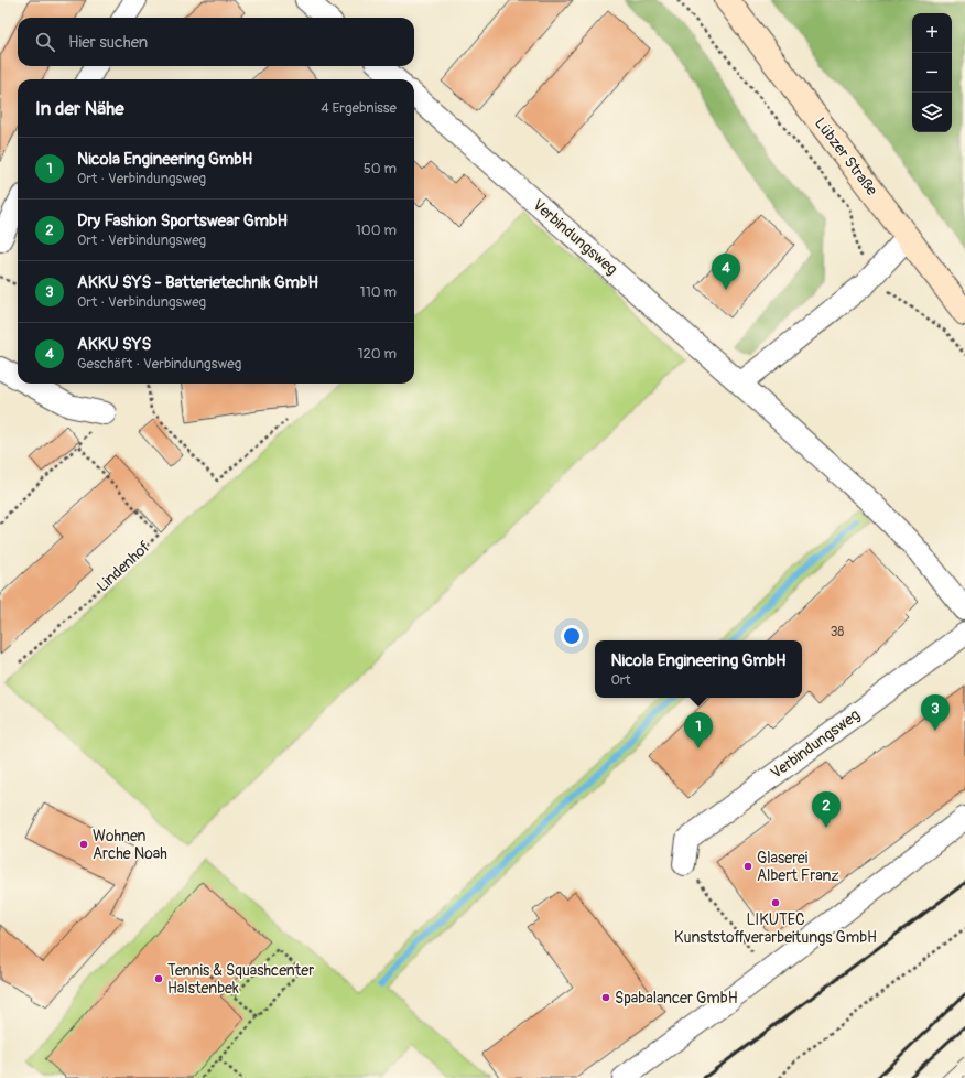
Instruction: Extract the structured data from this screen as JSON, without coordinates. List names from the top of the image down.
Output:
{
  "streets": {
    "street": ["Lübzer Straße", "Verbindungsweg"],
    "path": ["Lindenhof"]
  },
  "places": [
    "Wohnen Arche Noah",
    "Glaserei Albert Franz",
    "LIKUTEC Kunststoffverarbeitungs GmbH",
    "Tennis & Squashcenter Halstenbek",
    "Spabalancer GmbH"
  ],
  "house_numbers": ["38"],
  "page": {
    "map_buttons": ["+", "−"],
    "search": "Hier suchen",
    "heading": ["In der Nähe", "4 Ergebnisse"],
    "list": [
      {
        "mark": "1",
        "name": "Nicola Engineering GmbH",
        "note": "Ort · Verbindungsweg",
        "value": "50 m"
      },
      {
        "mark": "2",
        "name": "Dry Fashion Sportswear GmbH",
        "note": "Ort · Verbindungsweg",
        "value": "100 m"
      },
      {
        "mark": "3",
        "name": "AKKU SYS - Batterietechnik GmbH",
        "note": "Ort · Verbindungsweg",
        "value": "110 m"
      },
      {
        "mark": "4",
        "name": "AKKU SYS",
        "note": "Geschäft · Verbindungsweg",
        "value": "120 m"
      }
    ],
    "pins": [
      "4",
      "3",
      "1",
      "2"
    ],
    "popup": ["Nicola Engineering GmbH", "Ort"]
  }
}
